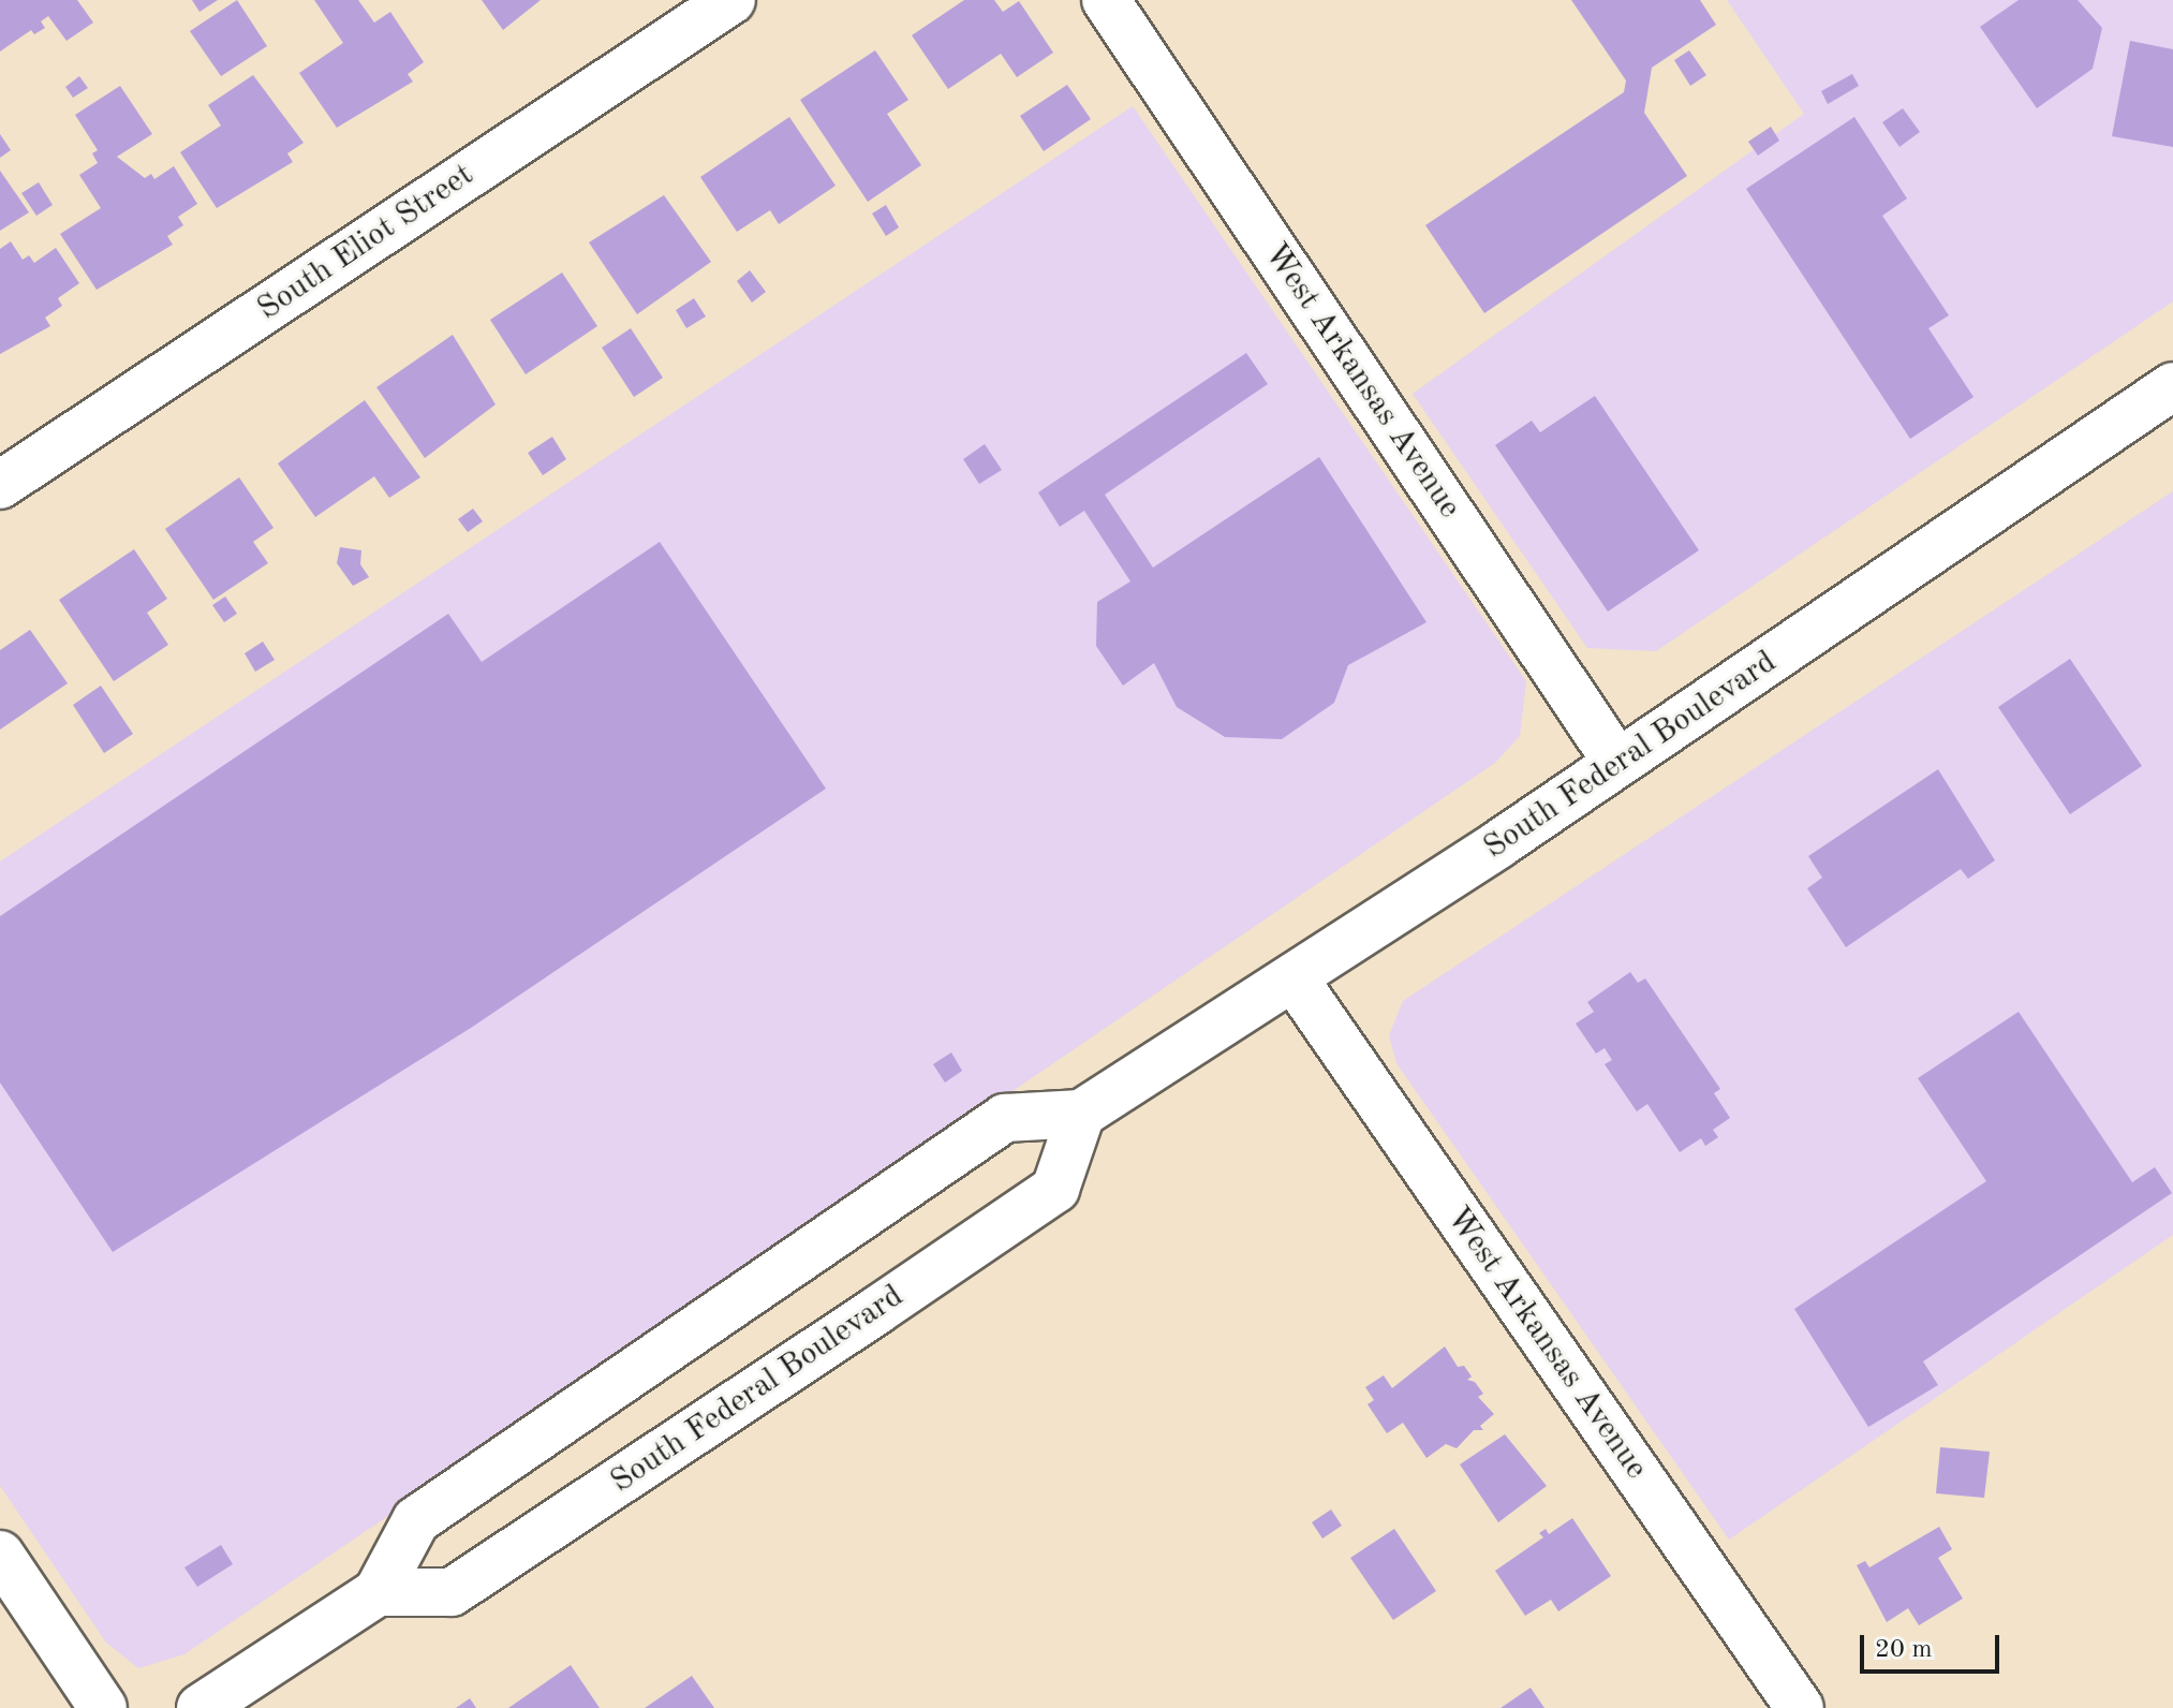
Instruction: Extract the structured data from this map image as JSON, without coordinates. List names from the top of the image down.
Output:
{
  "streets": {
    "main road": ["South Eliot Street", "West Arkansas Avenue", "South Federal Boulevard"]
  },
  "crossings": [
    ["West Arkansas Avenue", "South Federal Boulevard"]
  ],
  "scale_bar": "20 m"
}
